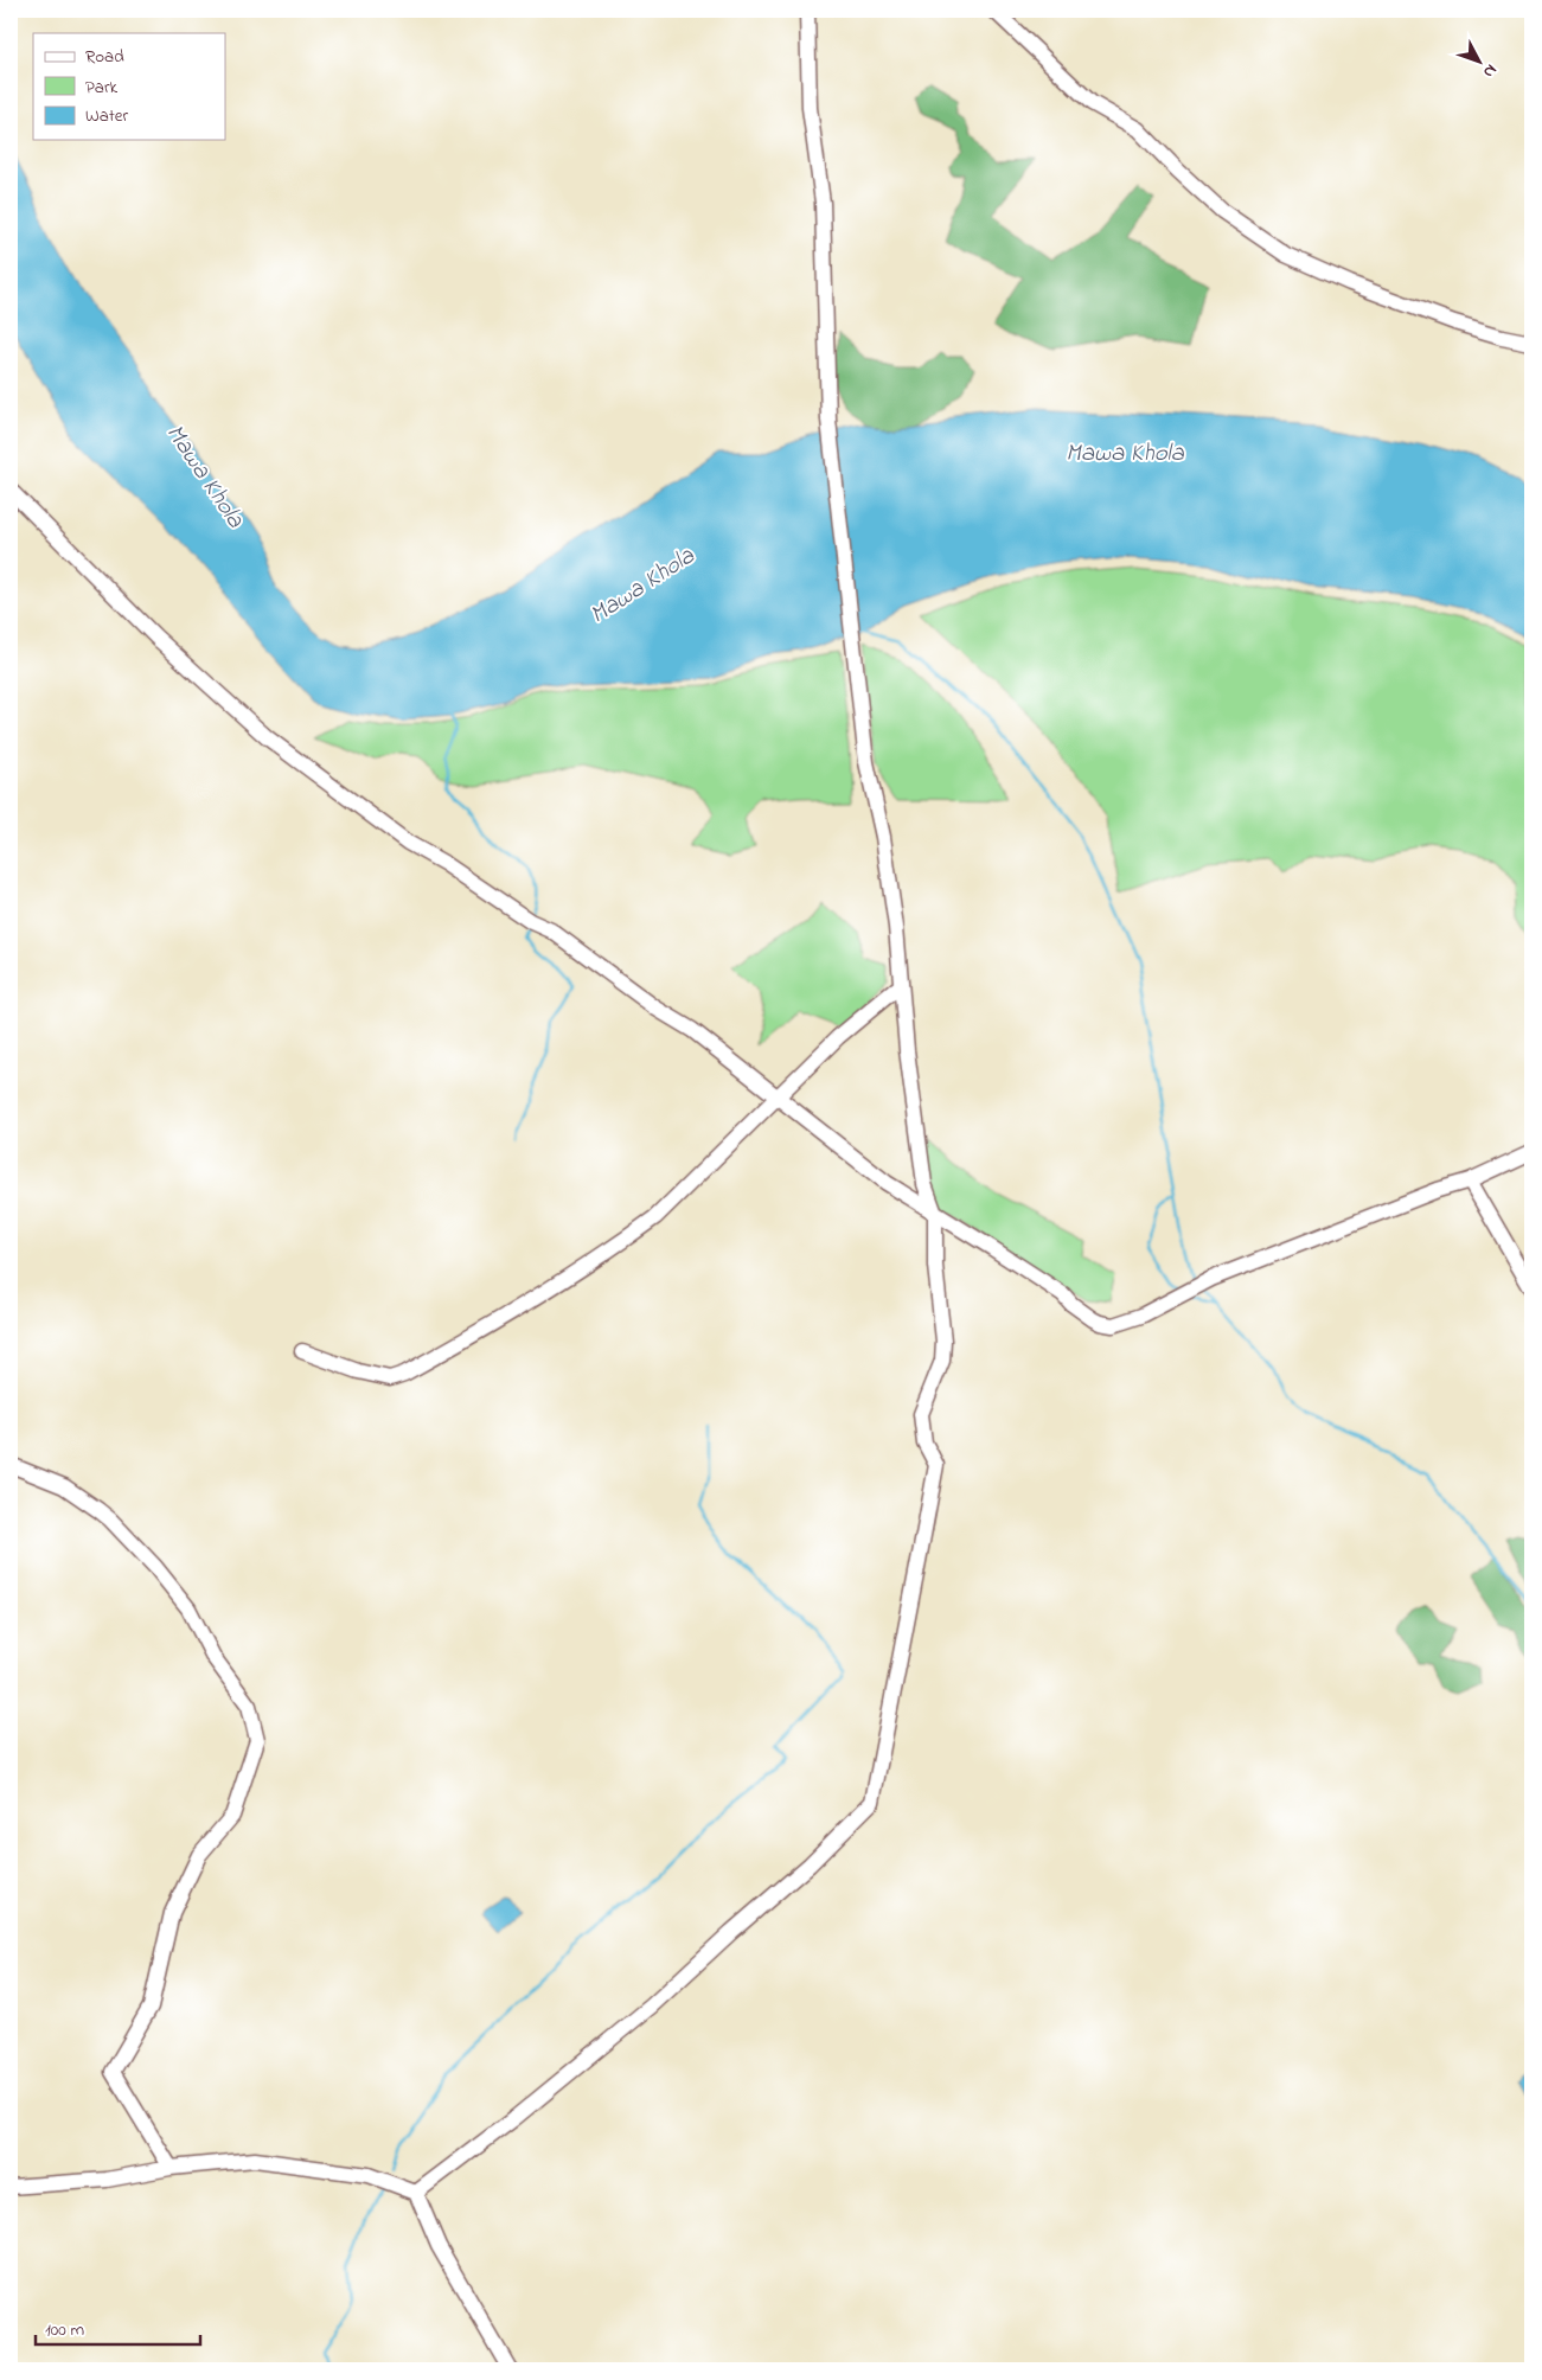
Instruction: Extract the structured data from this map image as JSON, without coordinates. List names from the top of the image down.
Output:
{
  "water": ["Mawa Khola"],
  "legend": ["Road", "Park", "Water"],
  "scale_bar": "100 m",
  "north": "bottom right"
}
